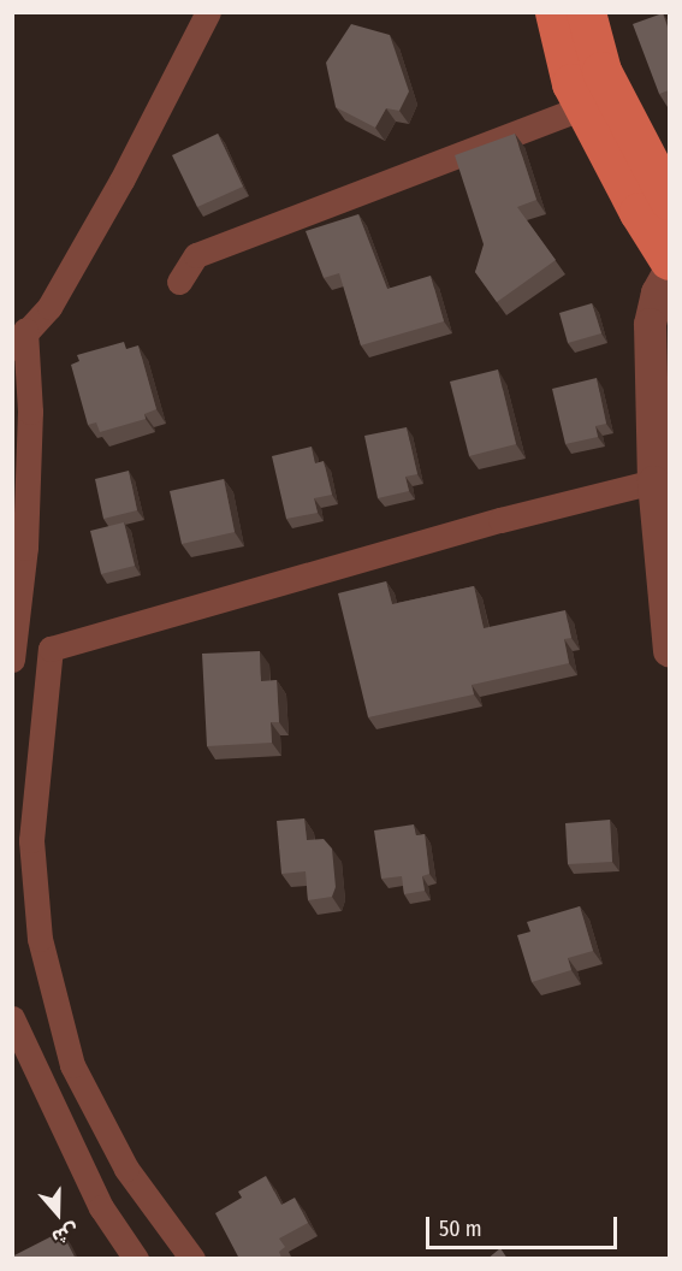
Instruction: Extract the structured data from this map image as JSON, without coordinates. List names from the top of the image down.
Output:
{
  "scale_bar": "50 m",
  "north": "bottom"
}
